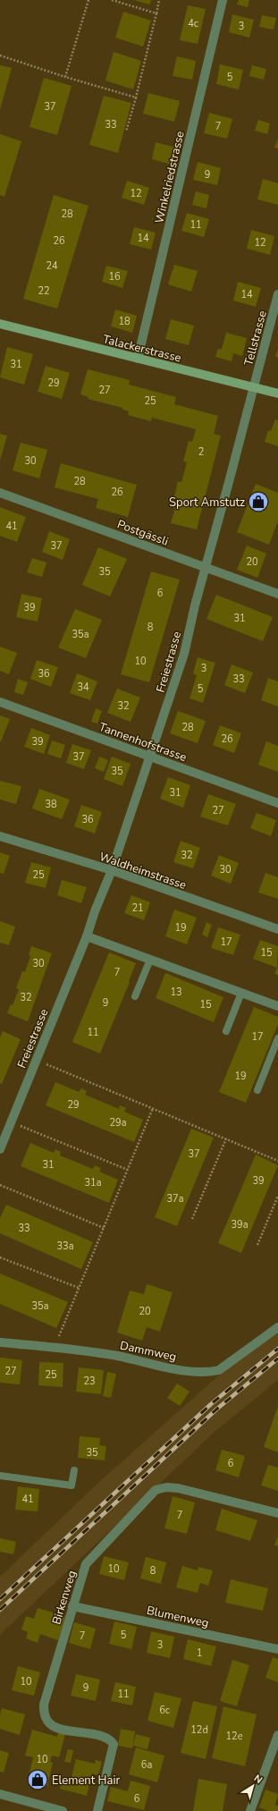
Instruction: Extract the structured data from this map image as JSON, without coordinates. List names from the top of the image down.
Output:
{
  "streets": {
    "main road": ["Talackerstrasse"],
    "street": [
      "Winkelriedstrasse",
      "Tellstrasse",
      "Postgässli",
      "Freiestrasse",
      "Tannenhofstrasse",
      "Waldheimstrasse",
      "Dammweg",
      "Birkenweg",
      "Blumenweg"
    ]
  },
  "crossings": [
    ["Winkelriedstrasse", "Talackerstrasse"],
    ["Tellstrasse", "Talackerstrasse"],
    ["Tellstrasse", "Freiestrasse"],
    ["Talackerstrasse", "Freiestrasse"],
    ["Postgässli", "Freiestrasse"],
    ["Freiestrasse", "Tannenhofstrasse"],
    ["Freiestrasse", "Waldheimstrasse"],
    ["Birkenweg", "Blumenweg"]
  ],
  "places": {
    "shop": ["Sport Amstutz", "Element Hair"]
  },
  "house_numbers": [
    "4c",
    "3",
    "5",
    "37",
    "33",
    "7",
    "9",
    "12",
    "28",
    "11",
    "14",
    "26",
    "12",
    "24",
    "16",
    "22",
    "14",
    "18",
    "31",
    "29",
    "27",
    "25",
    "2",
    "30",
    "28",
    "26",
    "41",
    "37",
    "20",
    "35",
    "6",
    "39",
    "31",
    "8",
    "35a",
    "10",
    "3",
    "36",
    "33",
    "34",
    "5",
    "32",
    "28",
    "26",
    "39",
    "37",
    "35",
    "31",
    "38",
    "27",
    "36",
    "32",
    "30",
    "25",
    "21",
    "19",
    "17",
    "15",
    "30",
    "7",
    "13",
    "32",
    "9",
    "15",
    "11",
    "17",
    "19",
    "29",
    "29a",
    "37",
    "31",
    "39",
    "31a",
    "37a",
    "39a",
    "33",
    "33a",
    "35a",
    "20",
    "27",
    "25",
    "23",
    "35",
    "6",
    "41",
    "7",
    "10",
    "8",
    "5",
    "7",
    "3",
    "1",
    "10",
    "9",
    "11",
    "6c",
    "12d",
    "12e",
    "10",
    "6a",
    "6"
  ],
  "north": "top right"
}
